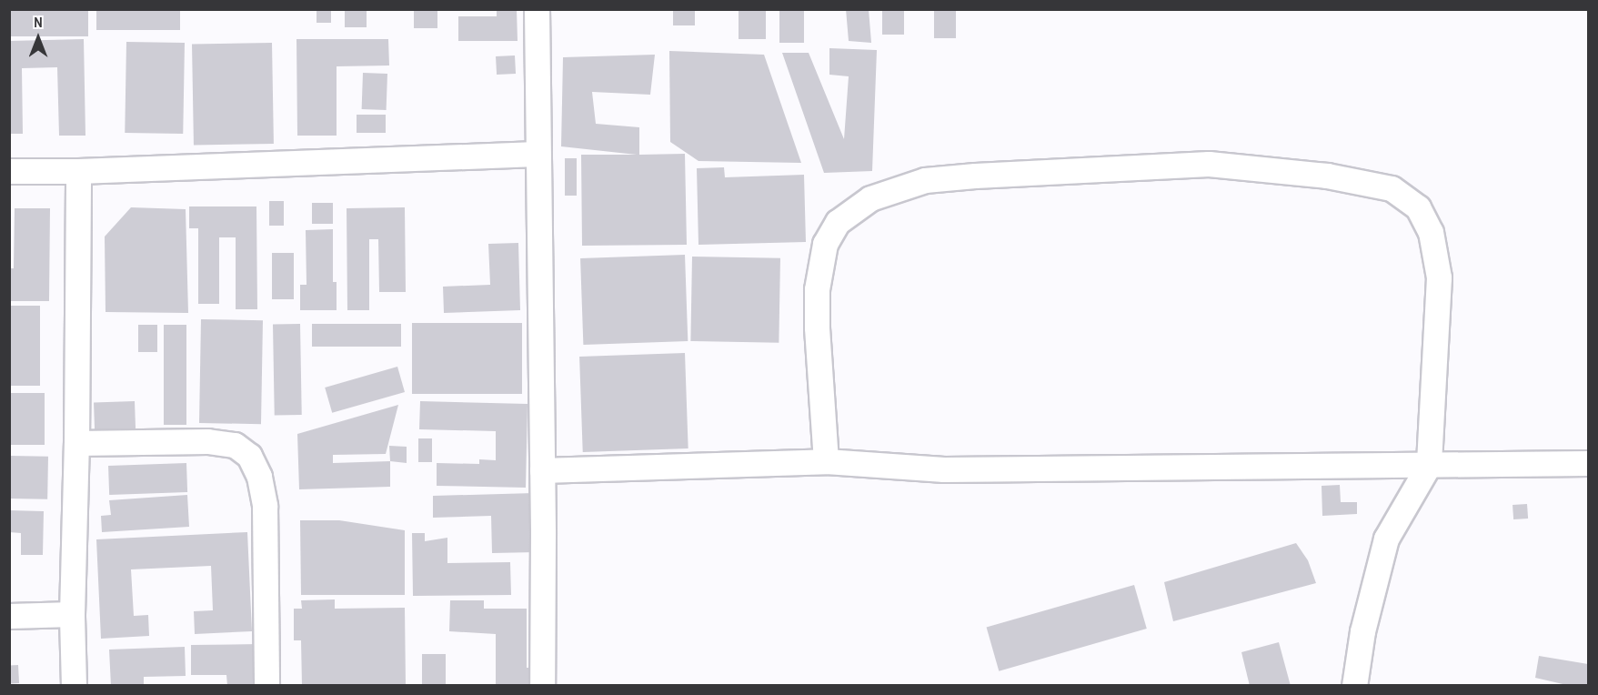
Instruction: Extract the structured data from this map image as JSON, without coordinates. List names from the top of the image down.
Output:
{
  "north": "top"
}
